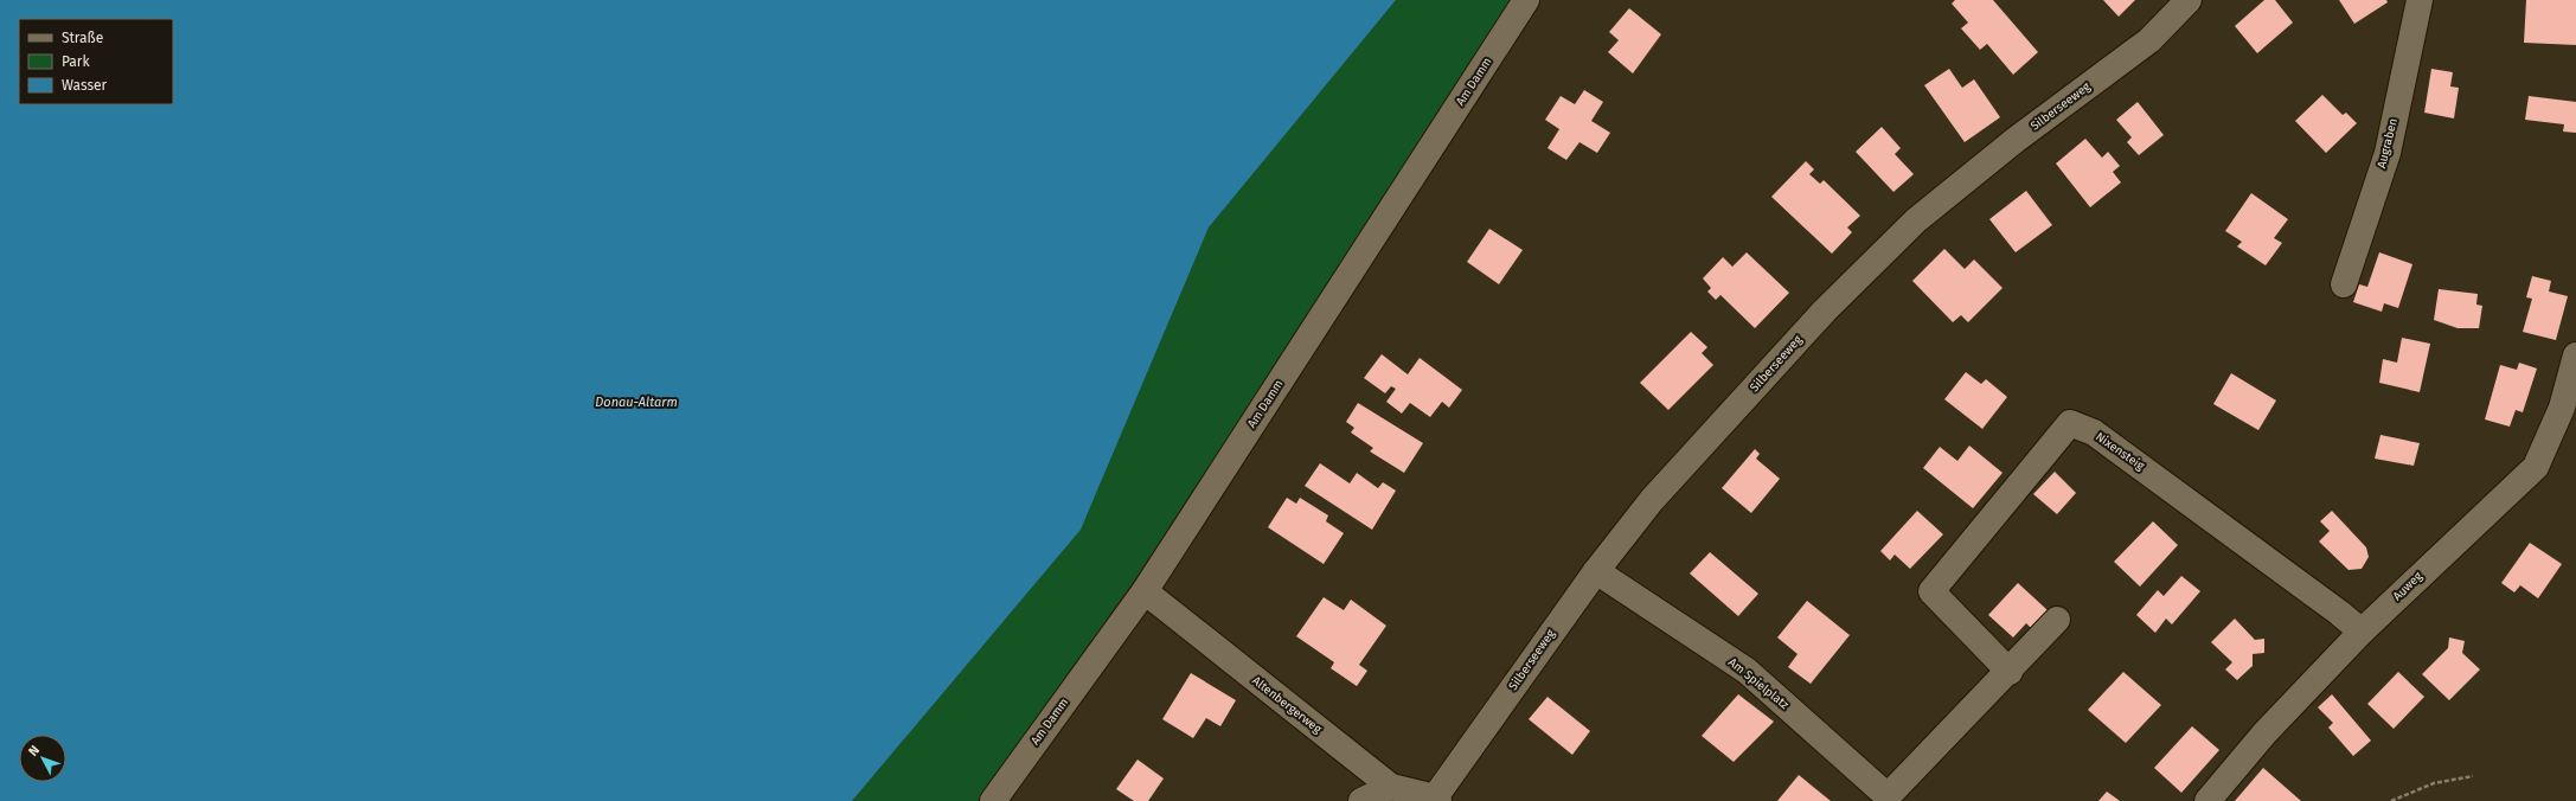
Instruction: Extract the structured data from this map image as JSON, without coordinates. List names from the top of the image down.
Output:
{
  "streets": {
    "street": [
      "Am Damm",
      "Silberseeweg",
      "Augraben",
      "Nixensteig",
      "Auweg",
      "Am Spielplatz",
      "Altenbergerweg"
    ]
  },
  "crossings": [
    ["Am Damm", "Altenbergerweg"],
    ["Silberseeweg", "Am Spielplatz"],
    ["Silberseeweg", "Altenbergerweg"],
    ["Nixensteig", "Auweg"],
    ["Nixensteig", "Am Spielplatz"]
  ],
  "water": ["Donau-Altarm"],
  "legend": ["Straße", "Park", "Wasser"],
  "north": "top left"
}
